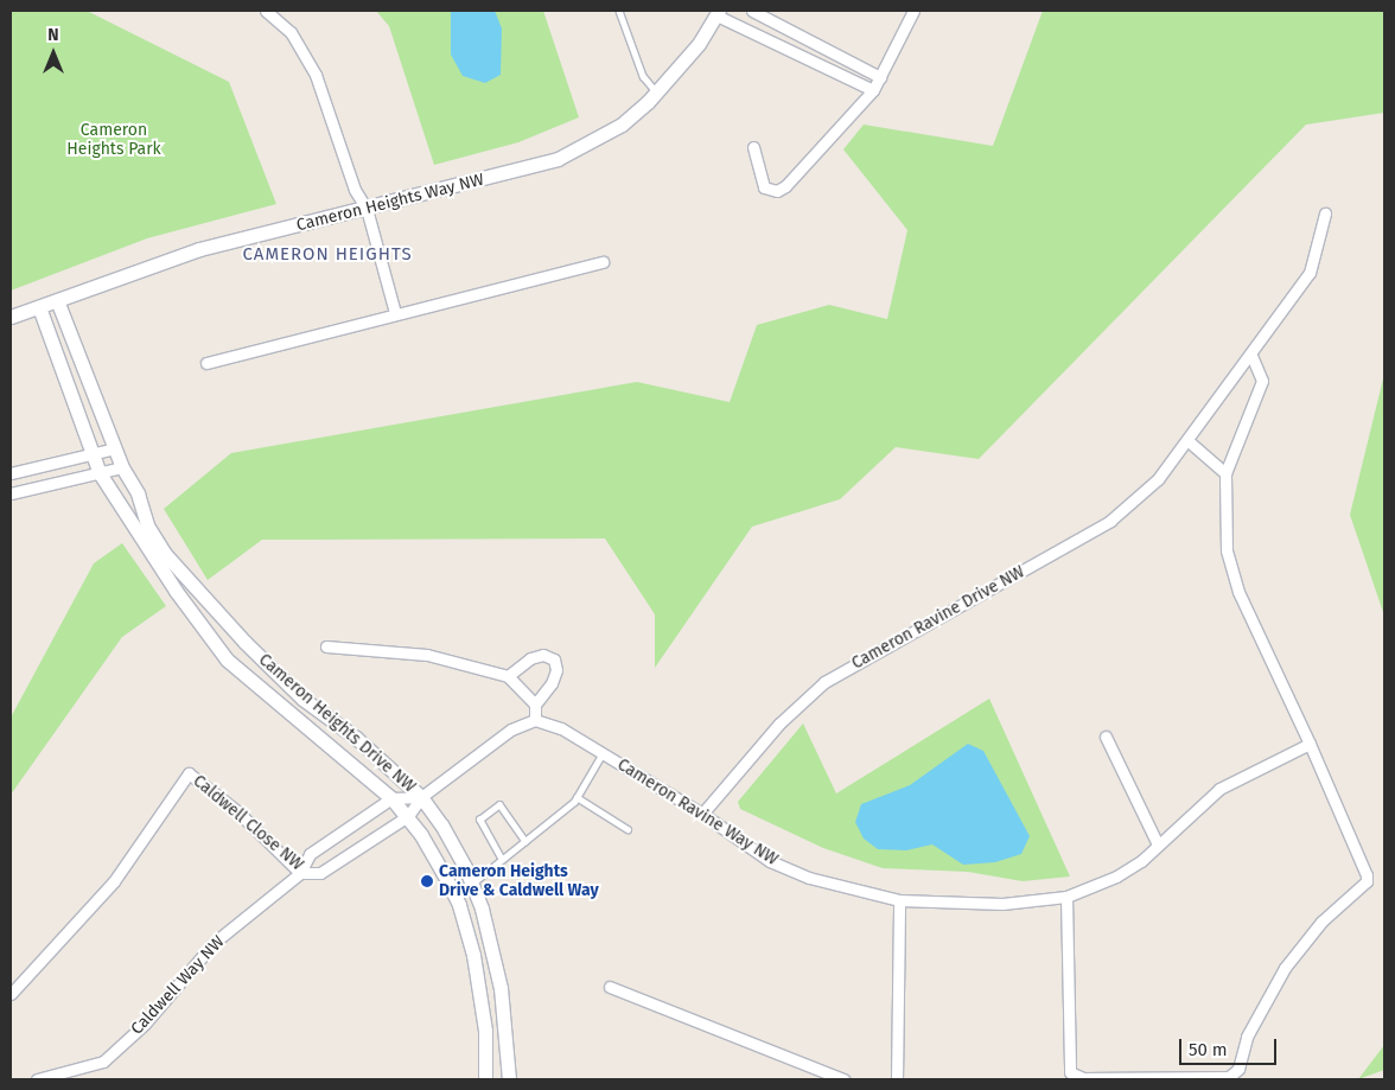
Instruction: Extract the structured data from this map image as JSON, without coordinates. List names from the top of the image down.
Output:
{
  "streets": {
    "street": [
      "Cameron Heights Way NW",
      "Cameron Ravine Drive NW",
      "Cameron Heights Drive NW",
      "Cameron Ravine Way NW",
      "Caldwell Close NW",
      "Caldwell Way NW"
    ]
  },
  "crossings": [
    ["Cameron Heights Way NW", "Cameron Heights Drive NW"],
    ["Cameron Ravine Drive NW", "Cameron Ravine Way NW"],
    ["Cameron Heights Drive NW", "Caldwell Close NW"],
    ["Cameron Heights Drive NW", "Caldwell Way NW"],
    ["Caldwell Close NW", "Caldwell Way NW"]
  ],
  "districts": ["CAMERON HEIGHTS"],
  "parks": ["Cameron Heights Park"],
  "places": ["Cameron Heights Drive & Caldwell Way"],
  "scale_bar": "50 m",
  "north": "top"
}
